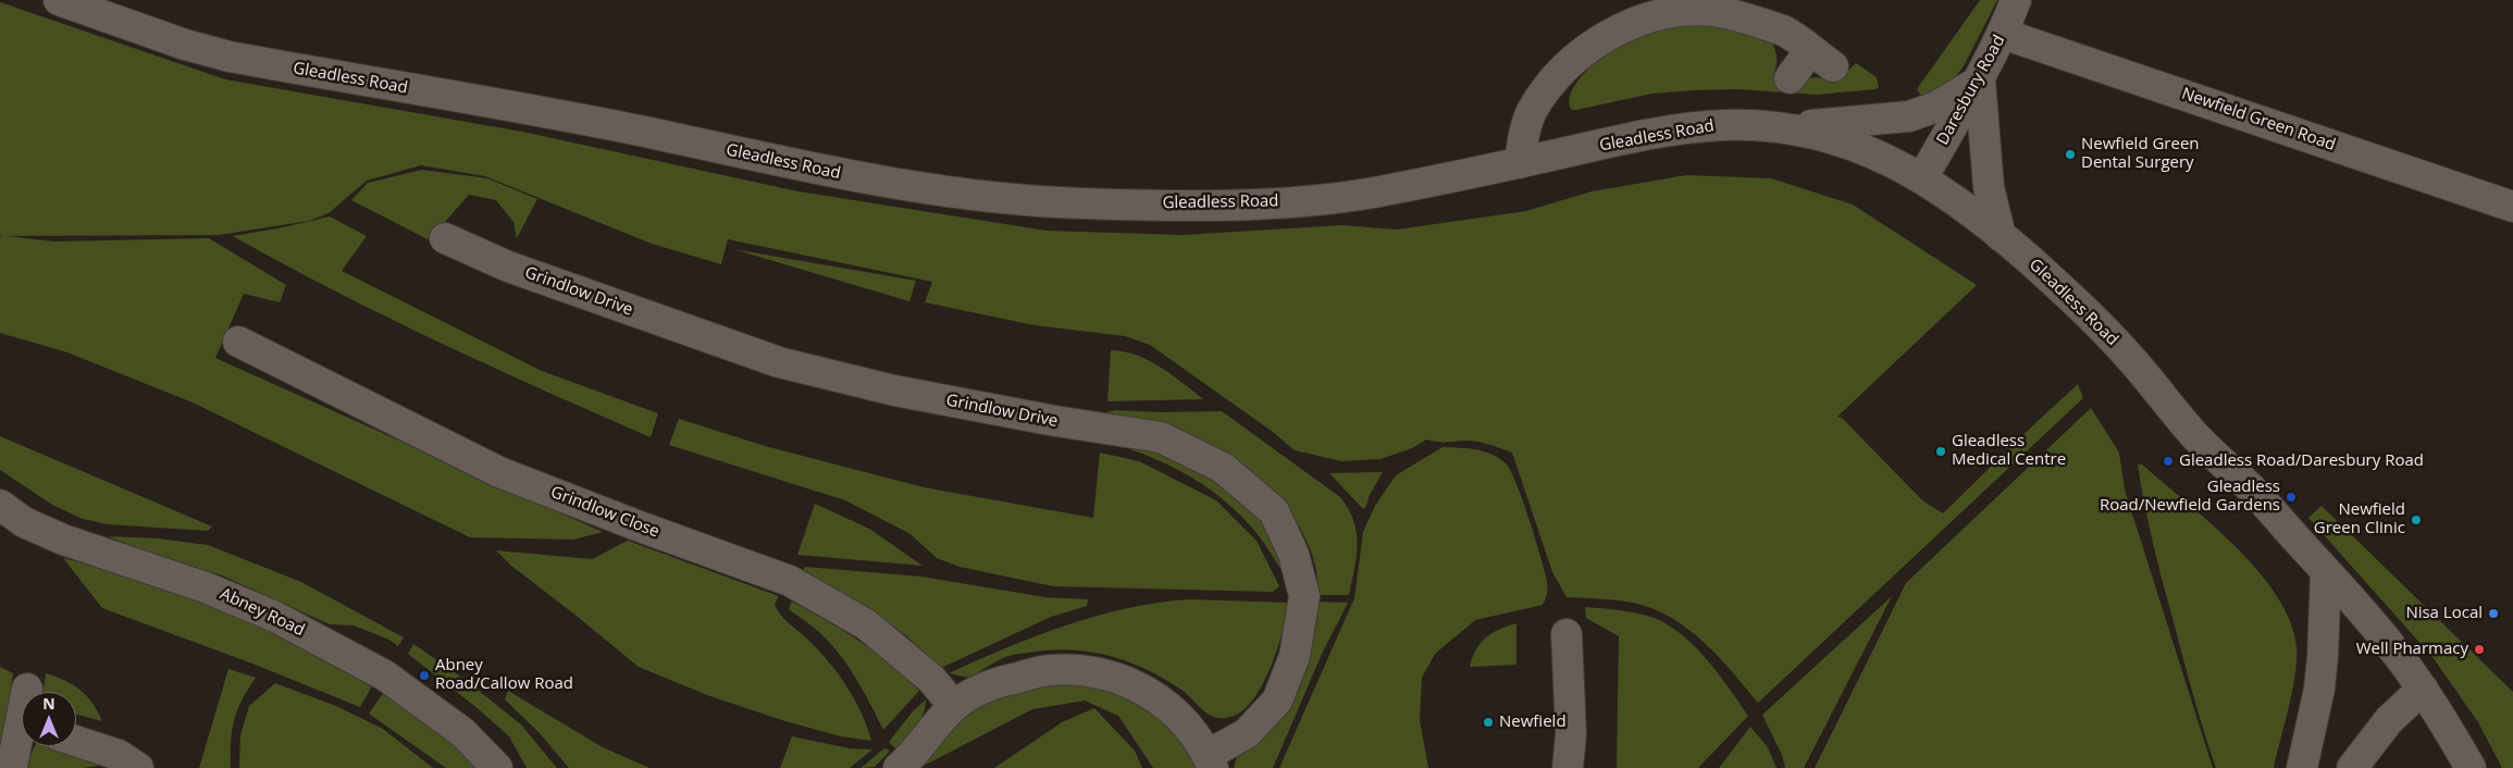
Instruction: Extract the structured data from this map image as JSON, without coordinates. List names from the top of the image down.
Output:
{
  "streets": {
    "street": [
      "Gleadless Road",
      "Daresbury Road",
      "Newfield Green Road",
      "Grindlow Drive",
      "Grindlow Close",
      "Abney Road"
    ]
  },
  "crossings": [
    ["Gleadless Road", "Daresbury Road"],
    ["Daresbury Road", "Newfield Green Road"]
  ],
  "places": [
    "Newfield Green Dental Surgery",
    "Gleadless Medical Centre",
    "Gleadless Road/Daresbury Road",
    "Gleadless Road/Newfield Gardens",
    "Newfield Green Clinic",
    "Nisa Local",
    "Well Pharmacy",
    "Abney Road/Callow Road",
    "Newfield"
  ],
  "north": "top"
}
